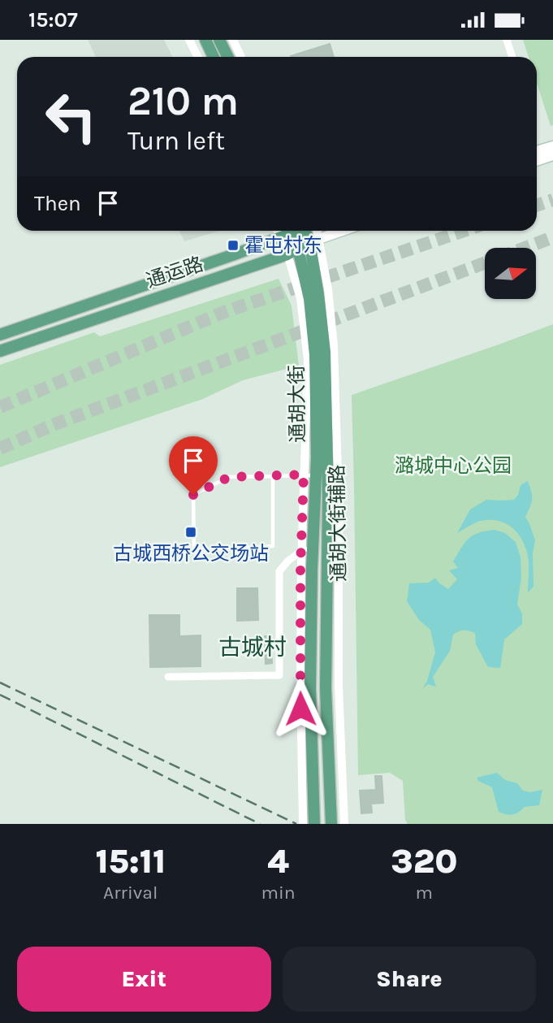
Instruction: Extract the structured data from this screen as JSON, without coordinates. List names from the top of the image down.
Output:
{
  "streets": {
    "main road": ["通运路", "通胡大街"],
    "street": ["通胡大街辅路"]
  },
  "crossings": [
    ["通运路", "通胡大街"],
    ["通运路", "通胡大街辅路"],
    ["通胡大街", "通胡大街辅路"]
  ],
  "districts": ["古城村"],
  "parks": ["潞城中心公园"],
  "places": {
    "transit": ["霍屯村东", "古城西桥公交场站"]
  },
  "north": "right",
  "page": {
    "status": "15:07",
    "turn": ["210 m", "Turn left"],
    "then": "Then",
    "eta": [
      "15:11",
      "Arrival",
      "4",
      "min",
      "320",
      "m"
    ],
    "buttons": ["Exit", "Share"]
  }
}
